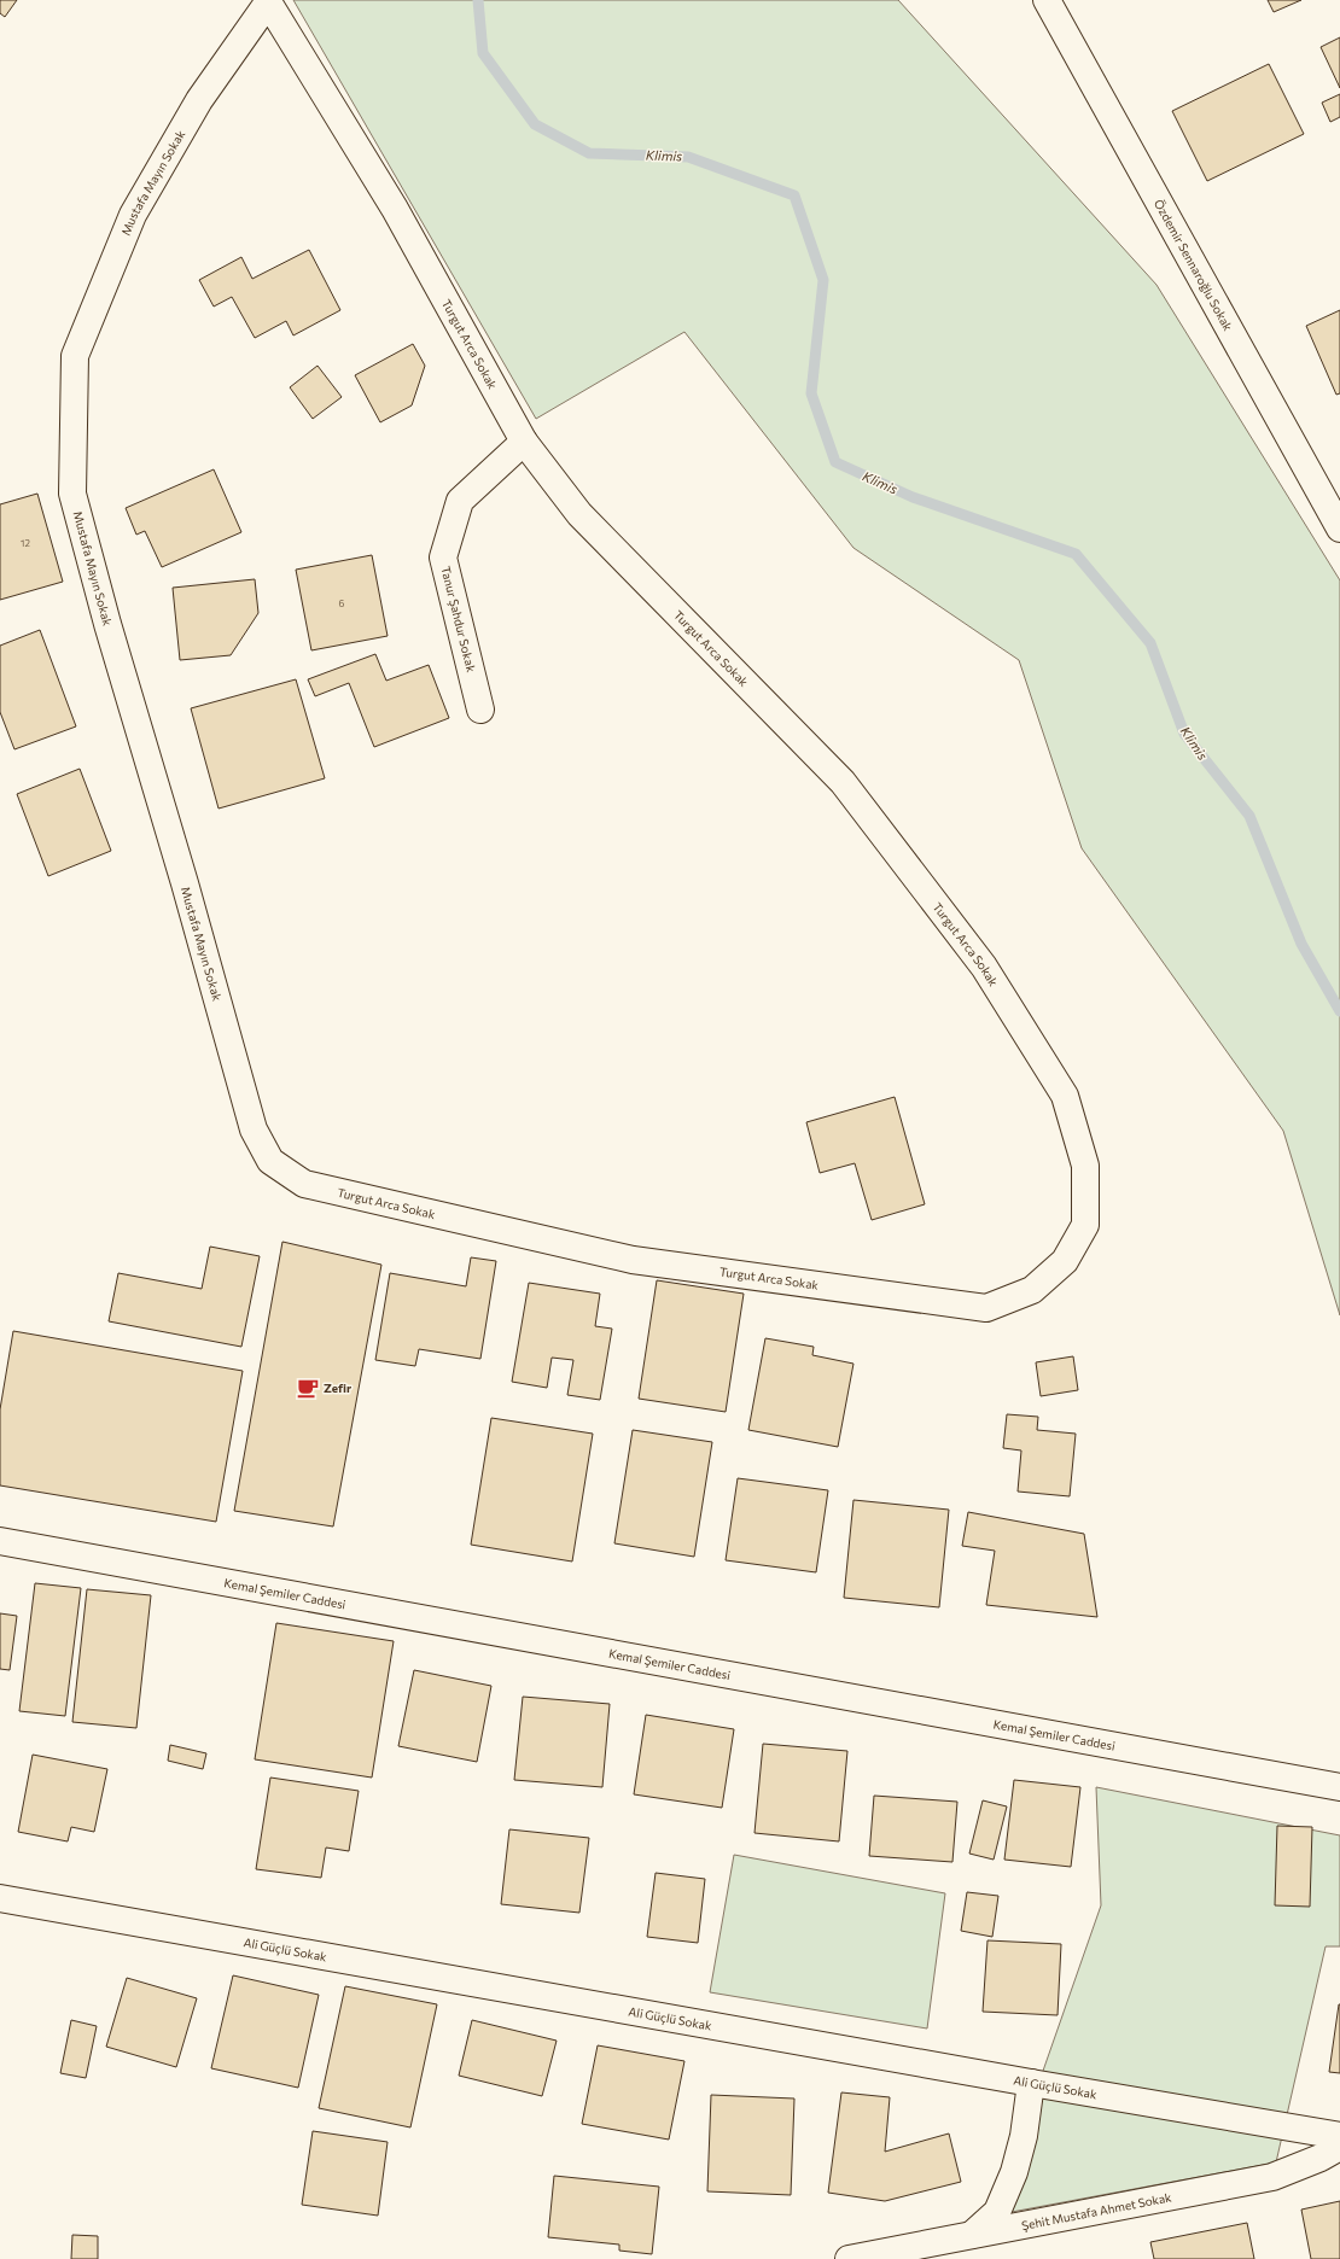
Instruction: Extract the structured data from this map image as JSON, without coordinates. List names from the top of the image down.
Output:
{
  "streets": {
    "street": [
      "Mustafa Mayın Sokak",
      "Özdemir Sennaroğlu Sokak",
      "Turgut Arca Sokak",
      "Tanur Şahdur Sokak",
      "Kemal Şemiler Caddesi",
      "Ali Güçlü Sokak",
      "Şehit Mustafa Ahmet Sokak"
    ]
  },
  "crossings": [
    ["Mustafa Mayın Sokak", "Turgut Arca Sokak"],
    ["Turgut Arca Sokak", "Tanur Şahdur Sokak"]
  ],
  "water": ["Klimis"],
  "places": {
    "cafe": ["Zefir"]
  },
  "house_numbers": ["12", "6"]
}
